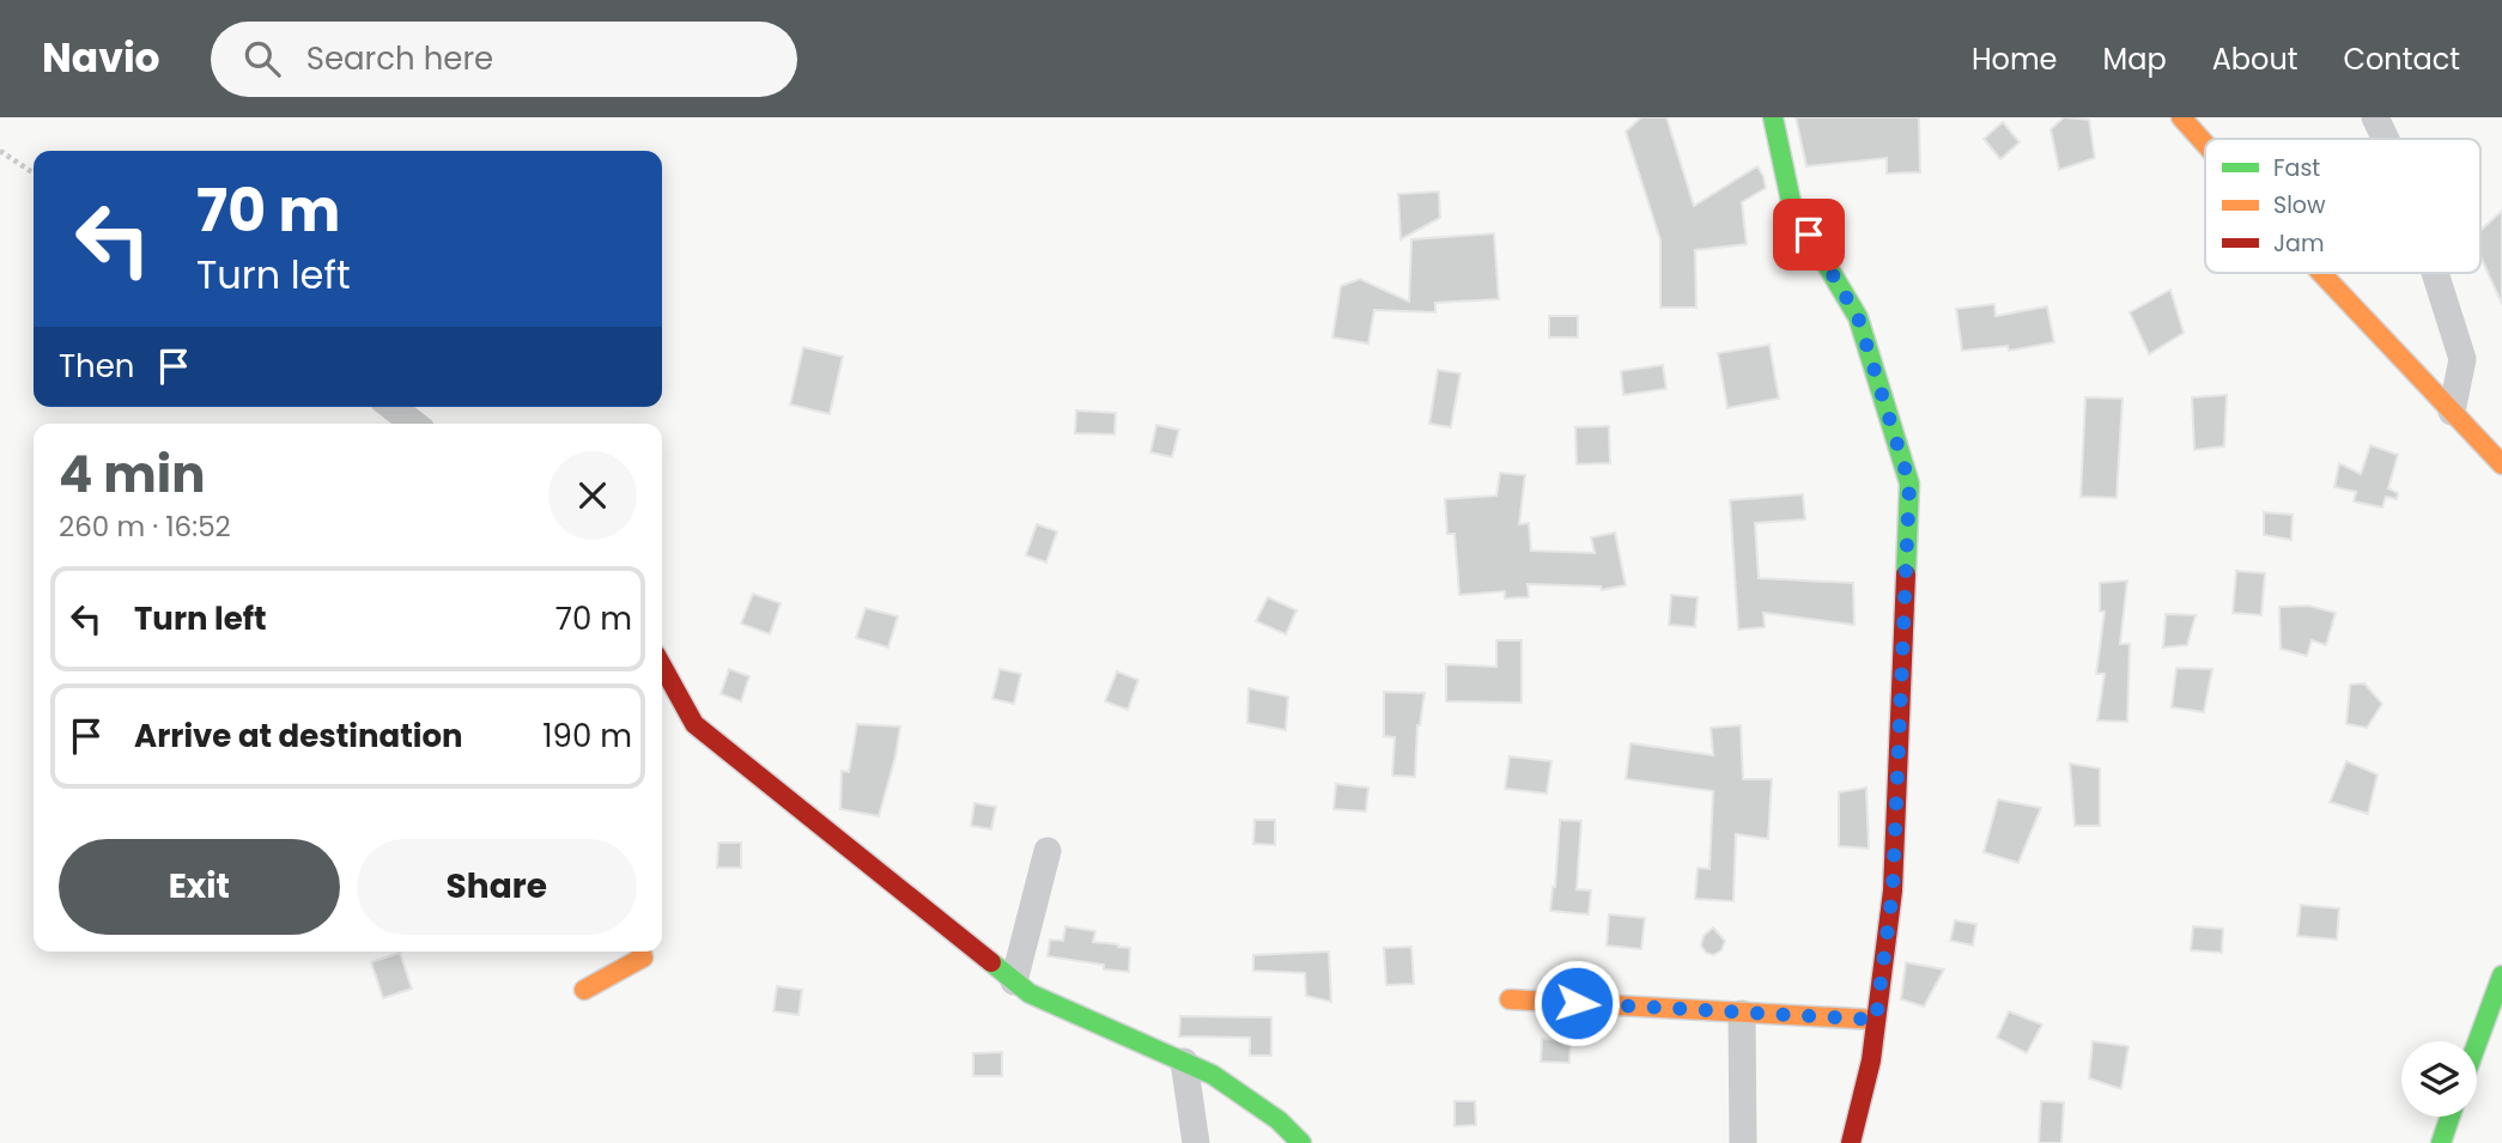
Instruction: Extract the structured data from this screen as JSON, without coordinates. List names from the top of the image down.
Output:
{
  "legend": ["Fast", "Slow", "Jam"],
  "page": {
    "header": "Navio",
    "search": "Search here",
    "nav": [
      "Home",
      "Map",
      "About",
      "Contact"
    ],
    "turn": ["70 m", "Turn left"],
    "then": "Then",
    "heading": ["4 min", "260 m · 16:52"],
    "list": [
      {
        "name": "Turn left",
        "value": "70 m"
      },
      {
        "name": "Arrive at destination",
        "value": "190 m"
      }
    ],
    "buttons": ["Exit", "Share"]
  }
}
